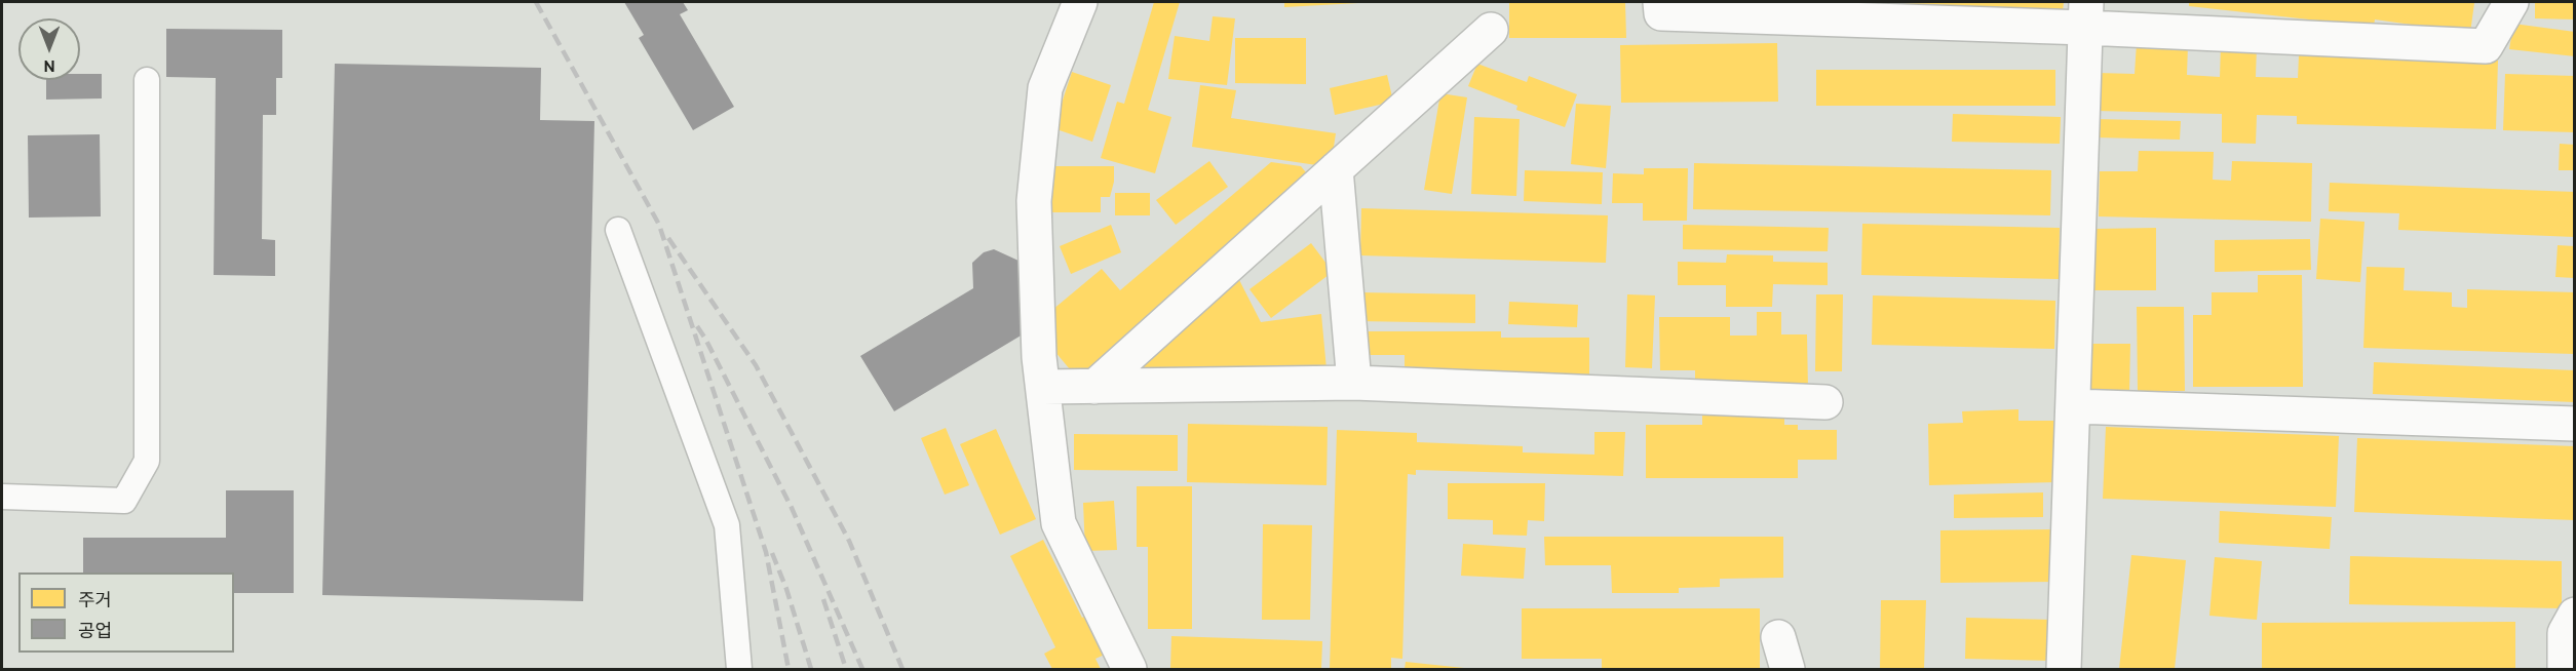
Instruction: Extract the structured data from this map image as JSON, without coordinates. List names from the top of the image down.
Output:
{
  "legend": ["주거", "공업"],
  "north": "bottom"
}
